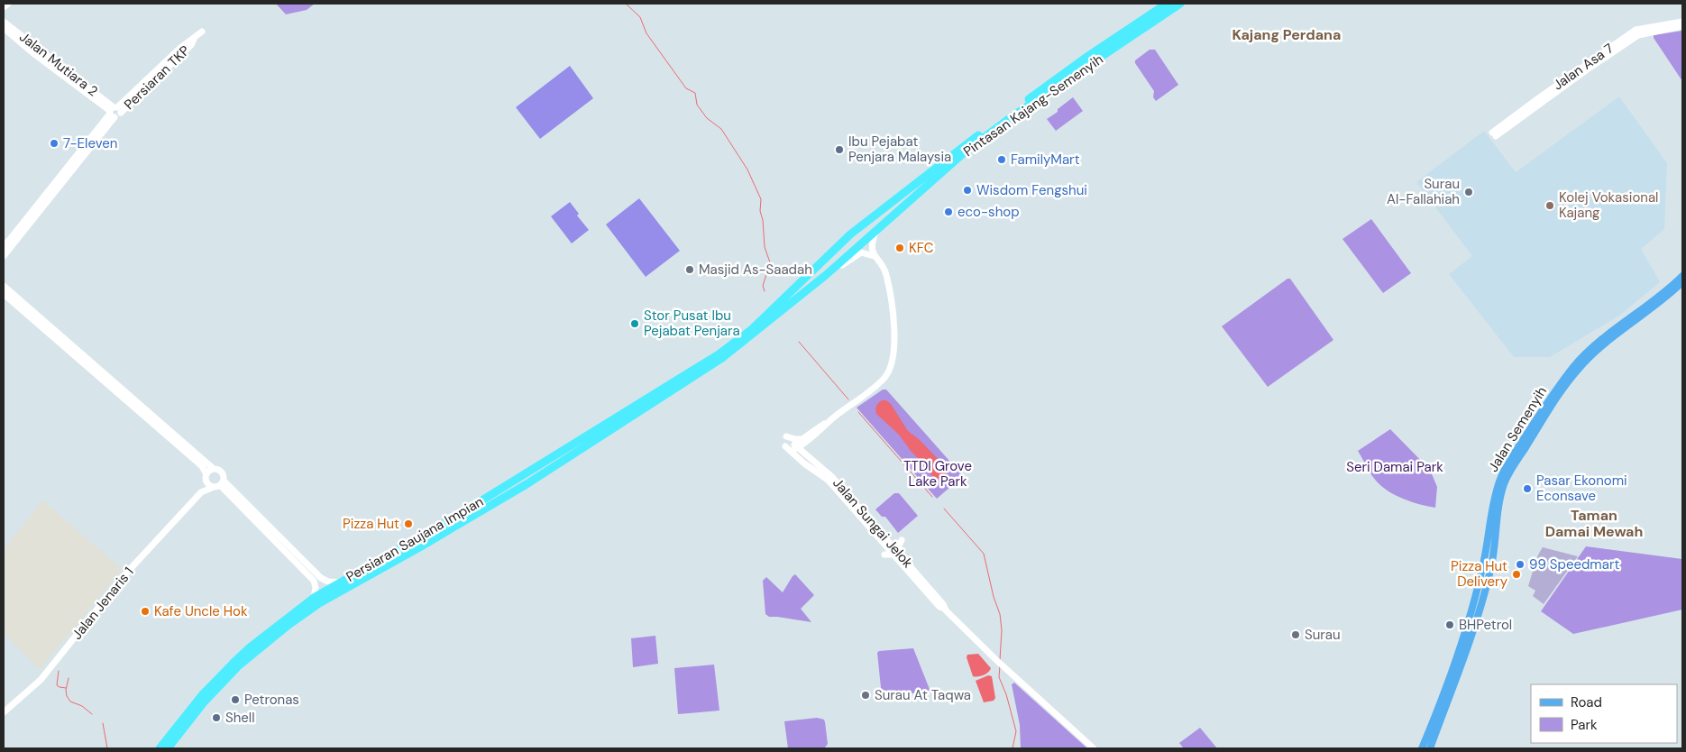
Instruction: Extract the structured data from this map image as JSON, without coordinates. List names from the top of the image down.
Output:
{
  "streets": {
    "highway": ["Pintasan Kajang-Semenyih", "Persiaran Saujana Impian"],
    "main road": ["Jalan Semenyih"],
    "street": [
      "Jalan Mutiara 2",
      "Jalan Asa 7",
      "Persiaran TKP",
      "Jalan Sungai Jelok",
      "Jalan Jenaris 1"
    ]
  },
  "crossings": [
    ["Jalan Mutiara 2", "Persiaran TKP"],
    ["Pintasan Kajang-Semenyih", "Persiaran Saujana Impian"]
  ],
  "districts": ["Kajang Perdana", "Taman Damai Mewah"],
  "parks": ["TTDI Grove Lake Park", "Seri Damai Park"],
  "places": [
    "7-Eleven",
    "Ibu Pejabat Penjara Malaysia",
    "FamilyMart",
    "Wisdom Fengshui",
    "Surau Al-Fallahiah",
    "Kolej Vokasional Kajang",
    "eco-shop",
    "KFC",
    "Masjid As-Saadah",
    "Stor Pusat Ibu Pejabat Penjara",
    "Pasar Ekonomi Econsave",
    "Pizza Hut",
    "99 Speedmart",
    "Pizza Hut Delivery",
    "Kafe Uncle Hok",
    "BHPetrol",
    "Surau",
    "Surau At Taqwa",
    "Petronas",
    "Shell"
  ],
  "legend": ["Road", "Park"]
}
